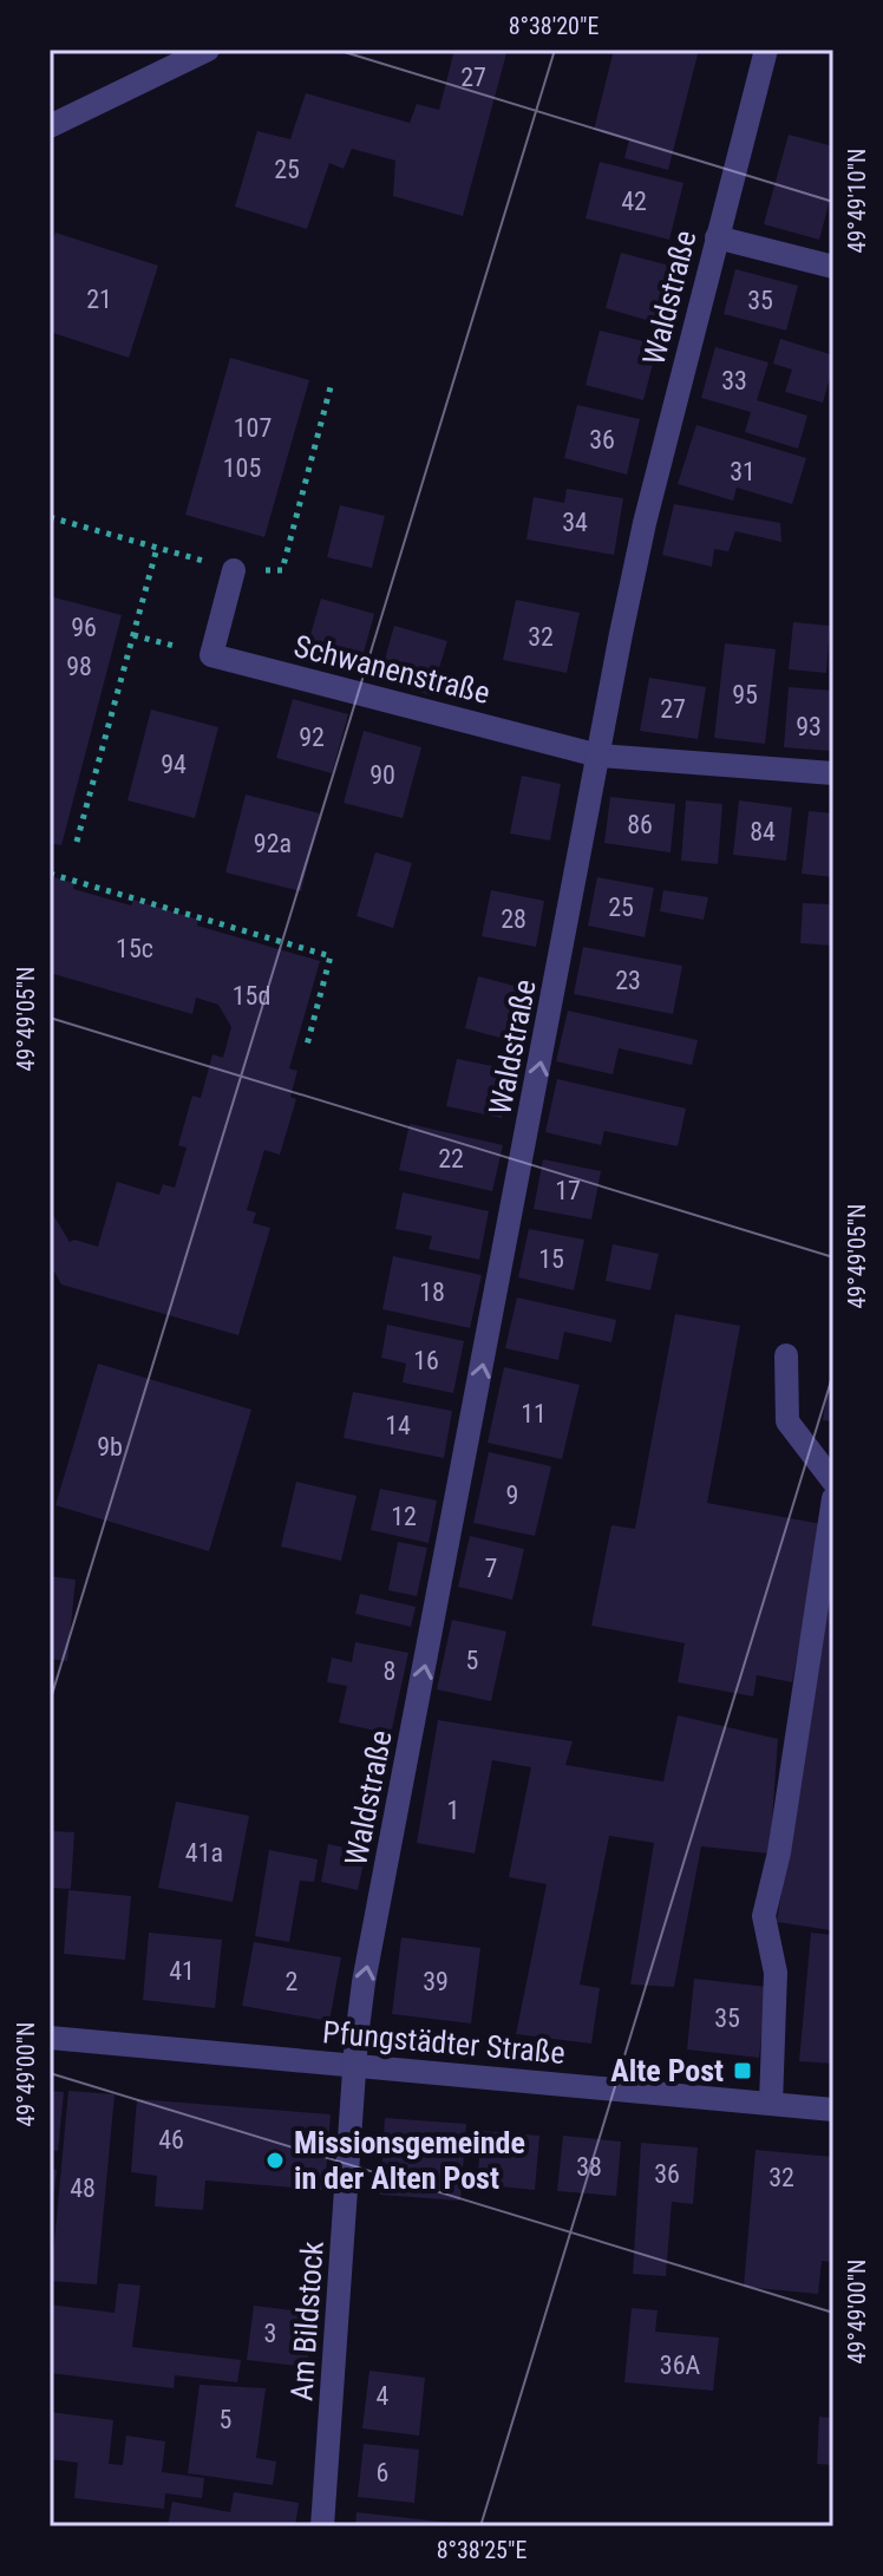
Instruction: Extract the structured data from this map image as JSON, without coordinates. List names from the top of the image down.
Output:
{
  "streets": {
    "street": [
      "Waldstraße",
      "Schwanenstraße",
      "Pfungstädter Straße",
      "Am Bildstock"
    ]
  },
  "crossings": [
    ["Waldstraße", "Schwanenstraße"],
    ["Waldstraße", "Pfungstädter Straße"],
    ["Waldstraße", "Am Bildstock"],
    ["Pfungstädter Straße", "Am Bildstock"]
  ],
  "one_way": ["Waldstraße"],
  "places": {
    "transit": ["Alte Post"],
    "other": ["Missionsgemeinde in der Alten Post"]
  },
  "house_numbers": [
    "27",
    "25",
    "42",
    "21",
    "35",
    "33",
    "107",
    "36",
    "105",
    "31",
    "34",
    "96",
    "32",
    "98",
    "95",
    "27",
    "93",
    "92",
    "94",
    "90",
    "86",
    "84",
    "92a",
    "25",
    "28",
    "15c",
    "23",
    "15d",
    "22",
    "17",
    "15",
    "18",
    "16",
    "11",
    "14",
    "9b",
    "9",
    "12",
    "7",
    "5",
    "8",
    "1",
    "41a",
    "41",
    "2",
    "39",
    "35",
    "46",
    "38",
    "36",
    "32",
    "48",
    "3",
    "36A",
    "4",
    "5",
    "6"
  ],
  "coordinates": [
    "8°38'20\"E",
    "49°49'10\"N",
    "49°49'05\"N",
    "49°49'00\"N",
    "8°38'25\"E"
  ]
}
